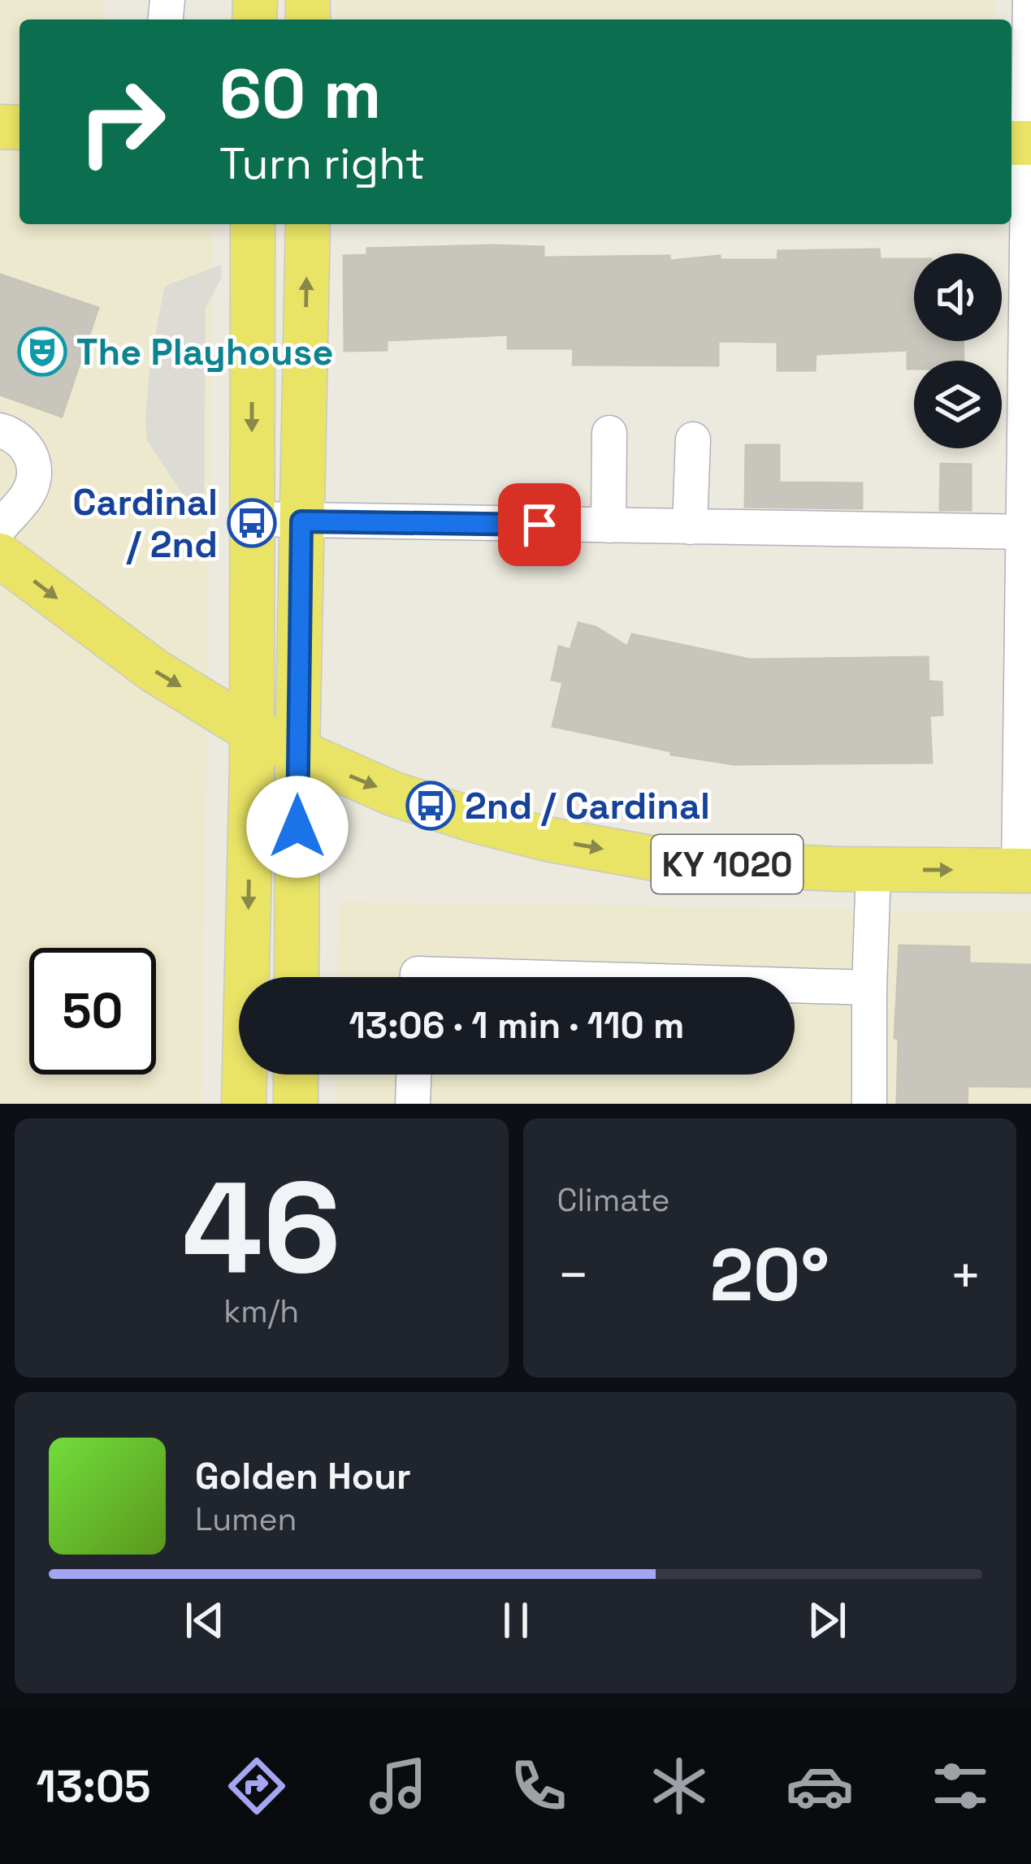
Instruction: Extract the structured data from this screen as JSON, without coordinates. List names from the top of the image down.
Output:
{
  "streets": {
    "main road": ["KY 1020"]
  },
  "places": {
    "theatre": ["The Playhouse"],
    "bus stop": ["Cardinal / 2nd", "2nd / Cardinal"]
  },
  "page": {
    "turn": ["60 m", "Turn right"],
    "limit": "50",
    "trip": "13:06 · 1 min · 110 m",
    "tile": [
      ["46", "km/h"],
      "Climate"
    ],
    "heat": ["−", "20°", "+"],
    "song": ["Golden Hour", "Lumen"],
    "tabs": "13:05"
  }
}
